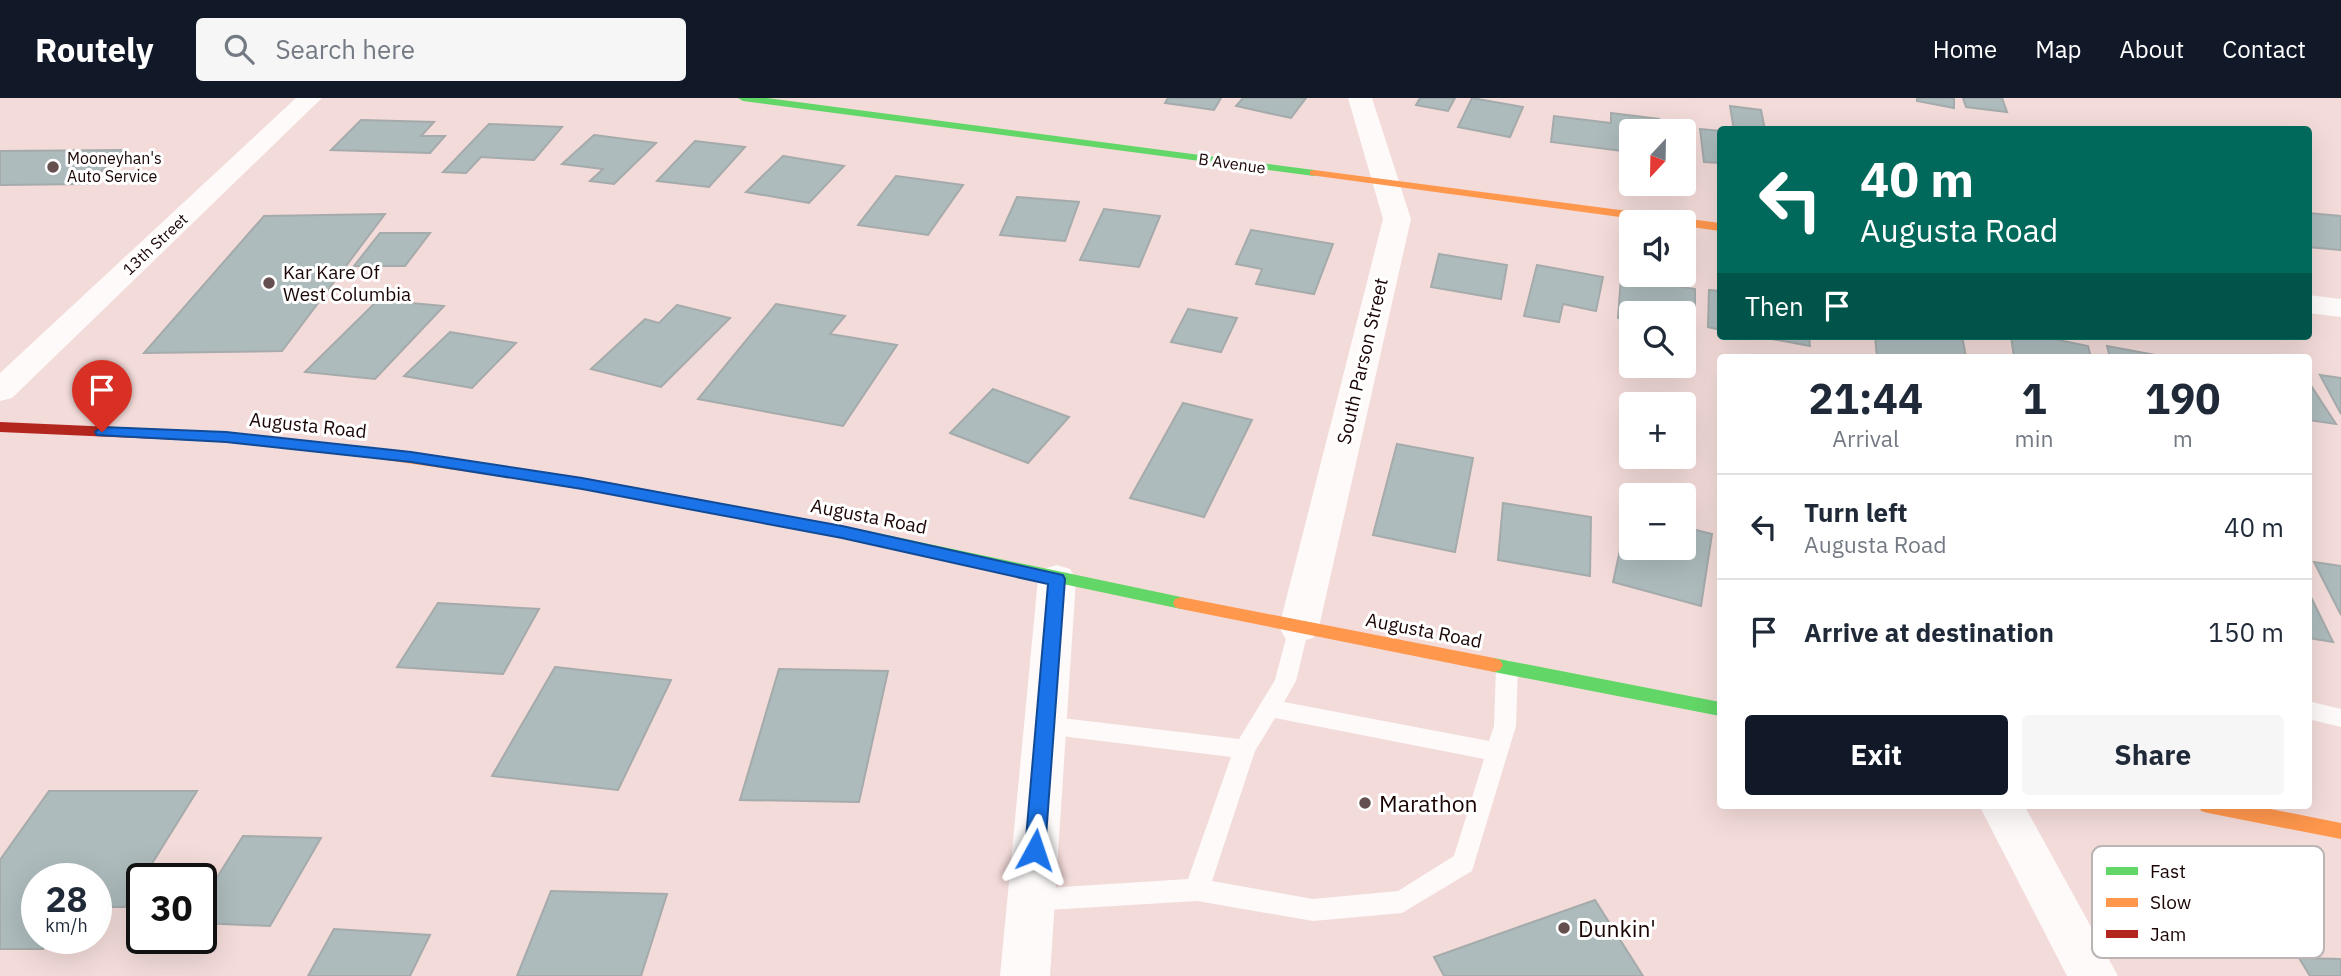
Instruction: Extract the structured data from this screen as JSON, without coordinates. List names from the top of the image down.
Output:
{
  "streets": {
    "main road": ["B Avenue", "Augusta Road"],
    "street": ["13th Street", "South Parson Street"]
  },
  "crossings": [
    ["B Avenue", "South Parson Street"],
    ["South Parson Street", "Augusta Road"]
  ],
  "places": [
    "Mooneyhan's Auto Service",
    "Kar Kare Of West Columbia",
    "Marathon",
    "Dunkin'"
  ],
  "legend": ["Fast", "Slow", "Jam"],
  "north": "bottom",
  "page": {
    "header": "Routely",
    "search": "Search here",
    "nav": [
      "Home",
      "Map",
      "About",
      "Contact"
    ],
    "map_buttons": ["+", "−"],
    "turn": ["40 m", "Augusta Road"],
    "then": "Then",
    "eta": [
      "21:44",
      "Arrival",
      "1",
      "min",
      "190",
      "m"
    ],
    "list": [
      {
        "name": "Turn left",
        "note": "Augusta Road",
        "value": "40 m"
      },
      {
        "name": "Arrive at destination",
        "value": "150 m"
      }
    ],
    "buttons": ["Exit", "Share"],
    "speed": "28 km/h",
    "limit": "30"
  }
}
